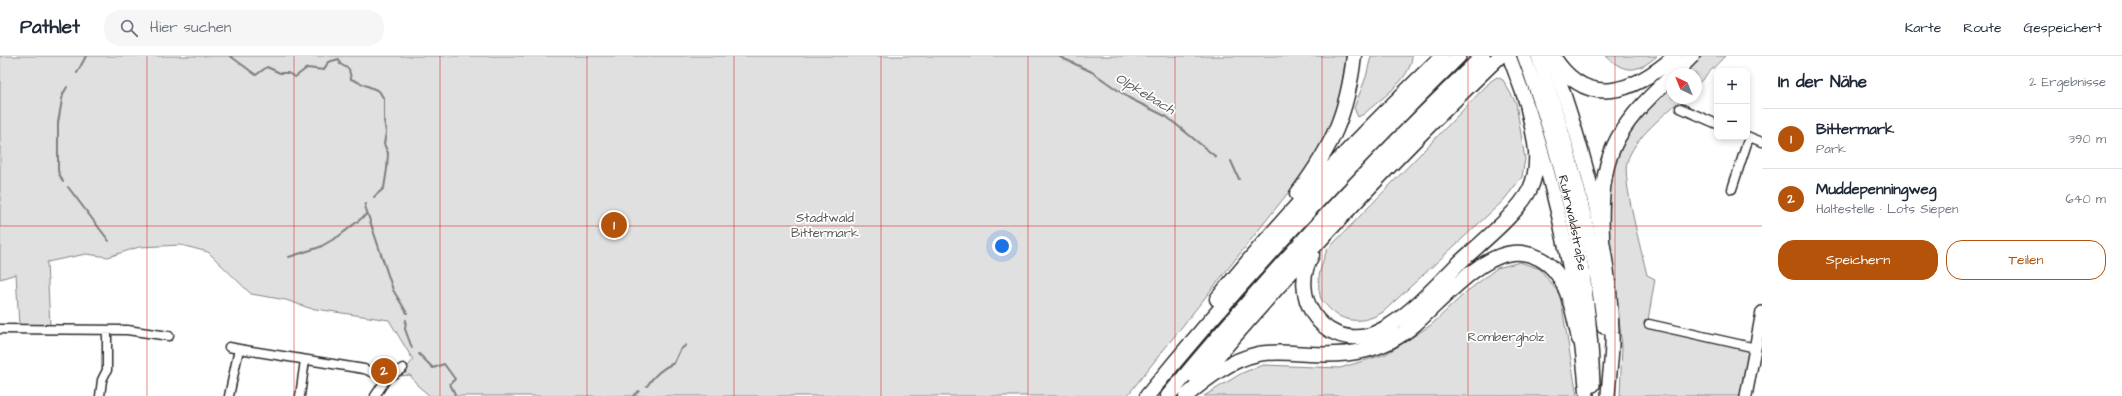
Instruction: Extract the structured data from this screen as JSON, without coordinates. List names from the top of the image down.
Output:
{
  "streets": {
    "highway": ["Ruhrwaldstraße"]
  },
  "water": ["Olpkebach"],
  "parks": ["Stadtwald Bittermark", "Rombergholz"],
  "north": "top left",
  "page": {
    "header": "Pathlet",
    "search": "Hier suchen",
    "nav": ["Karte", "Route", "Gespeichert"],
    "heading": ["In der Nähe", "2 Ergebnisse"],
    "map_buttons": ["+", "−"],
    "list": [
      {
        "mark": "1",
        "name": "Bittermark",
        "note": "Park",
        "value": "390 m"
      },
      {
        "mark": "2",
        "name": "Muddepenningweg",
        "note": "Haltestelle · Lots Siepen",
        "value": "640 m"
      }
    ],
    "pins": ["1", "2"],
    "buttons": ["Speichern", "Teilen"]
  }
}
